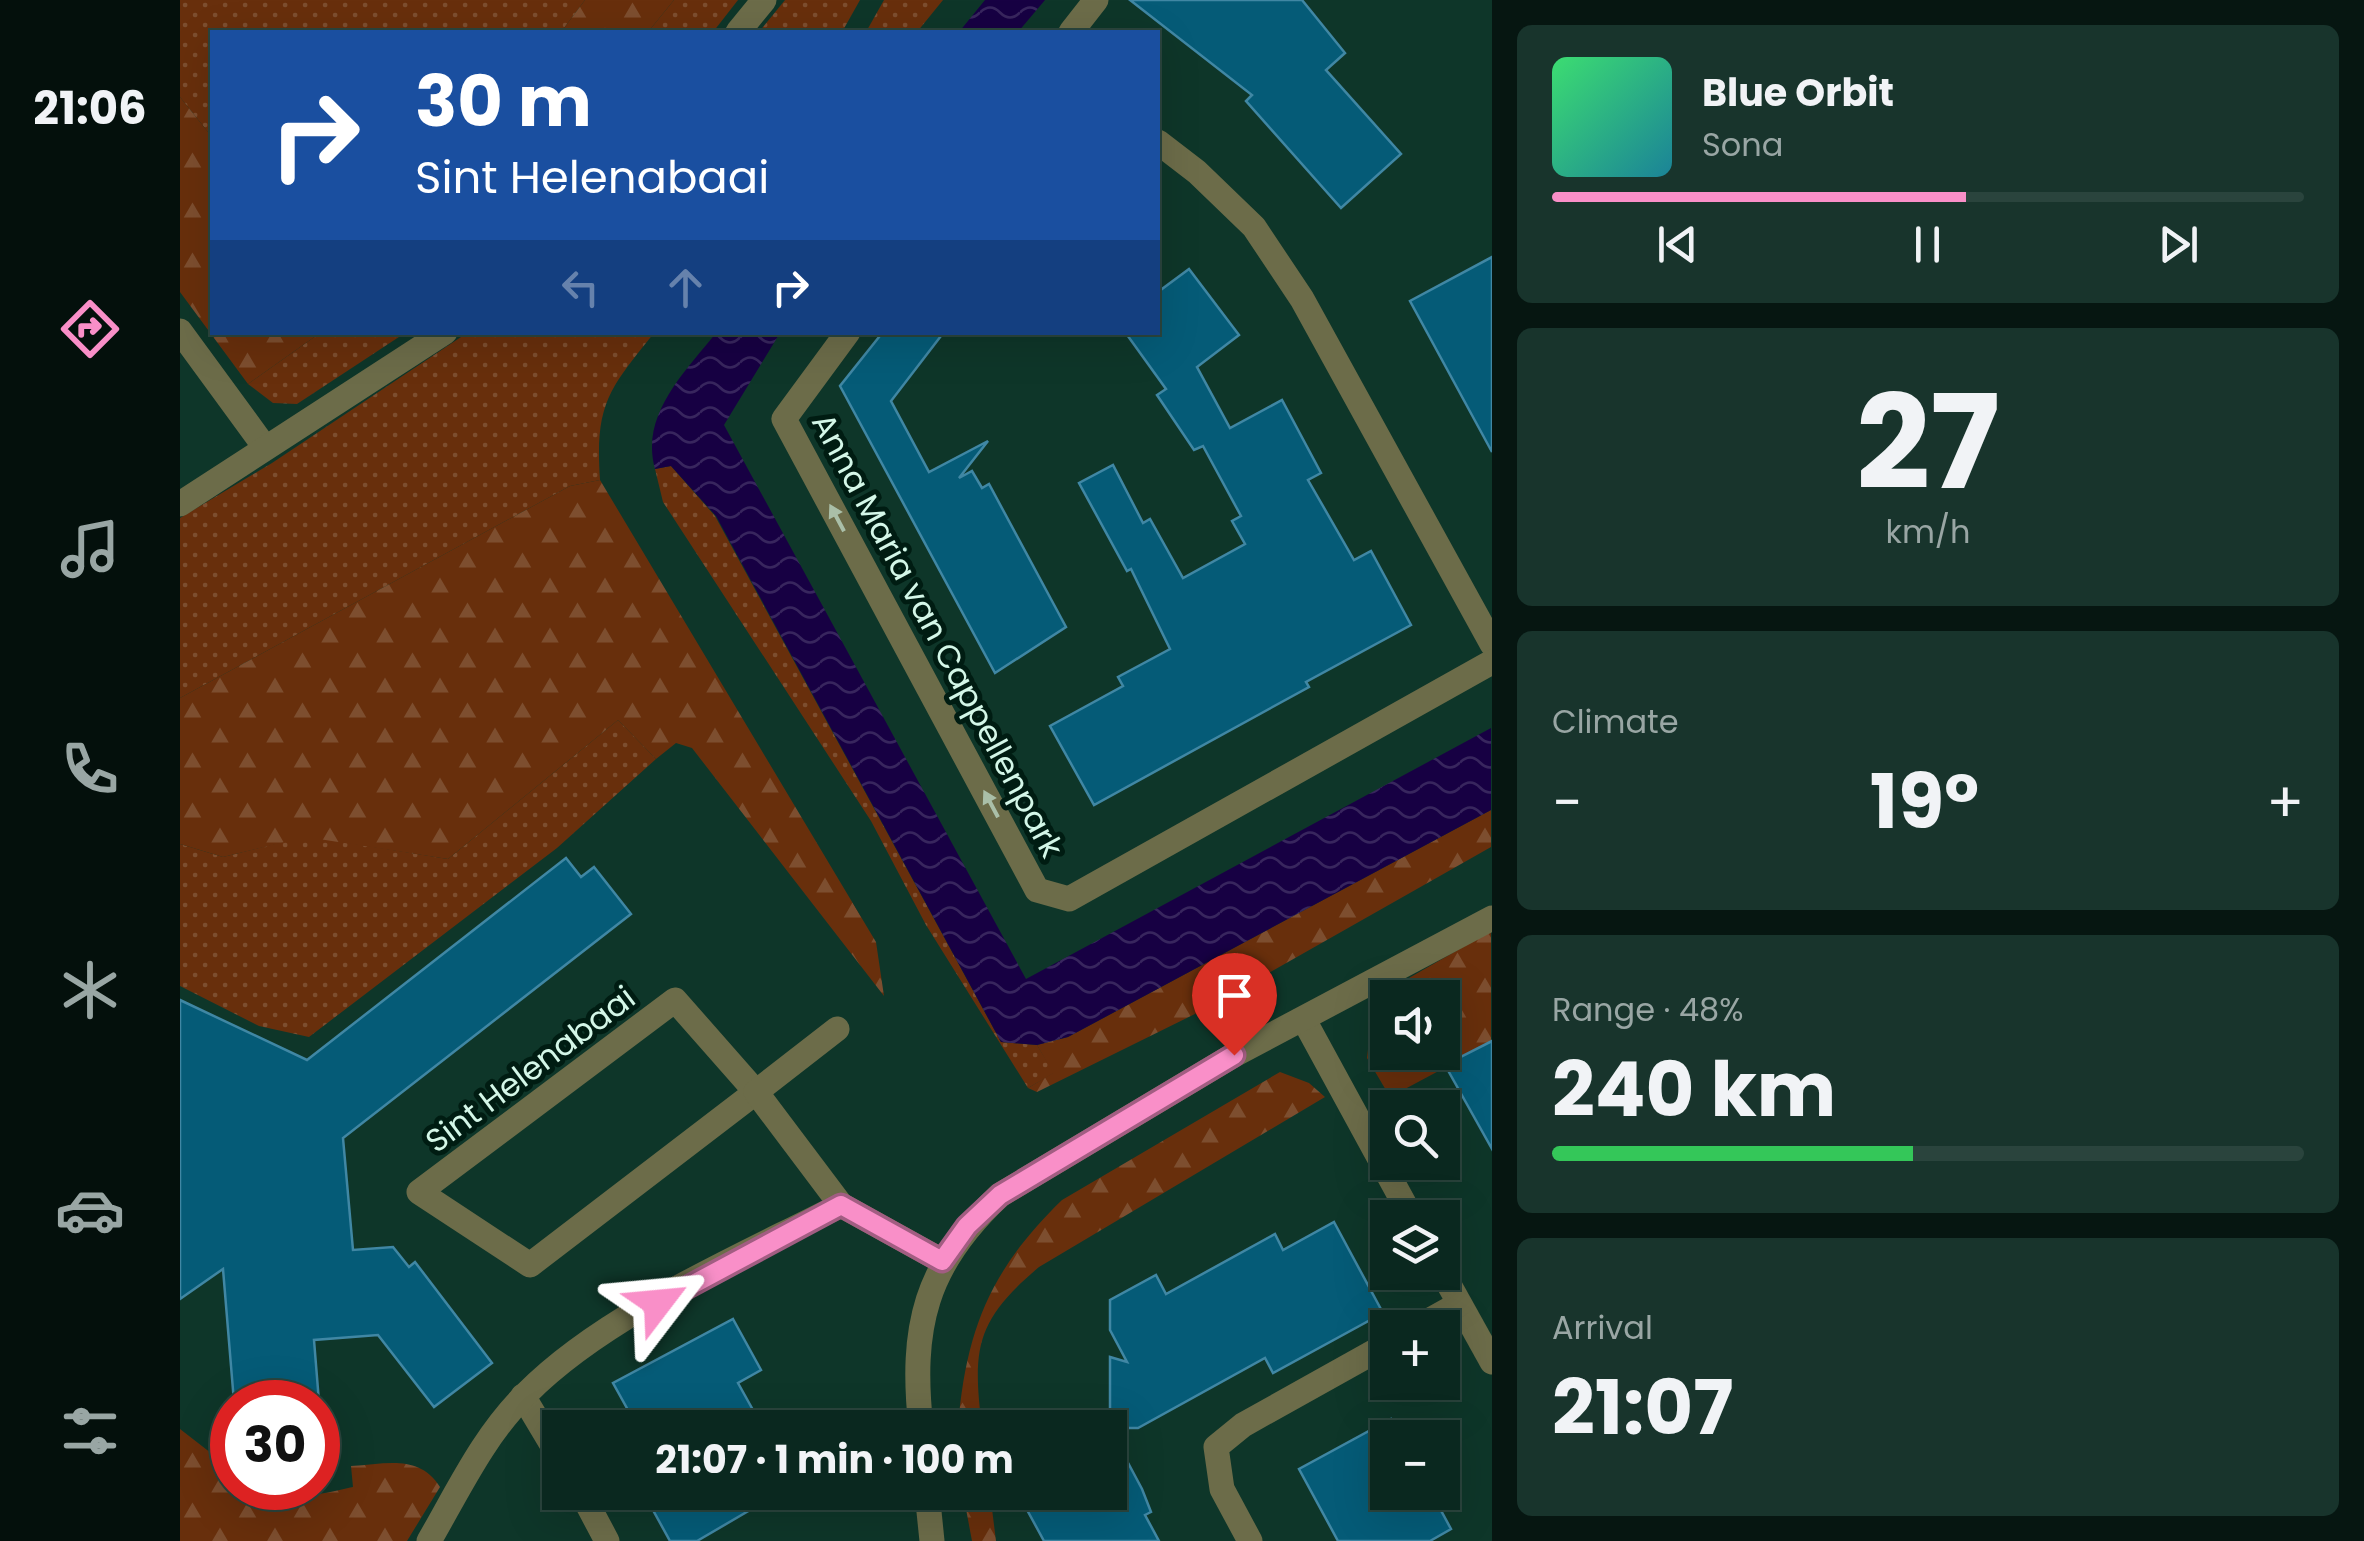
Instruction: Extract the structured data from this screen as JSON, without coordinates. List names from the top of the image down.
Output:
{
  "streets": {
    "street": ["Anna Maria van Cappellenpark", "Sint Helenabaai"]
  },
  "page": {
    "tabs": "21:06",
    "turn": ["30 m", "Sint Helenabaai"],
    "song": ["Blue Orbit", "Sona"],
    "tile": [
      ["27", "km/h"],
      "Climate",
      ["Range · 48%", "240 km"],
      ["Arrival", "21:07"]
    ],
    "heat": ["−", "19°", "+"],
    "map_buttons": ["+", "−"],
    "limit": "30",
    "trip": "21:07 · 1 min · 100 m"
  }
}
